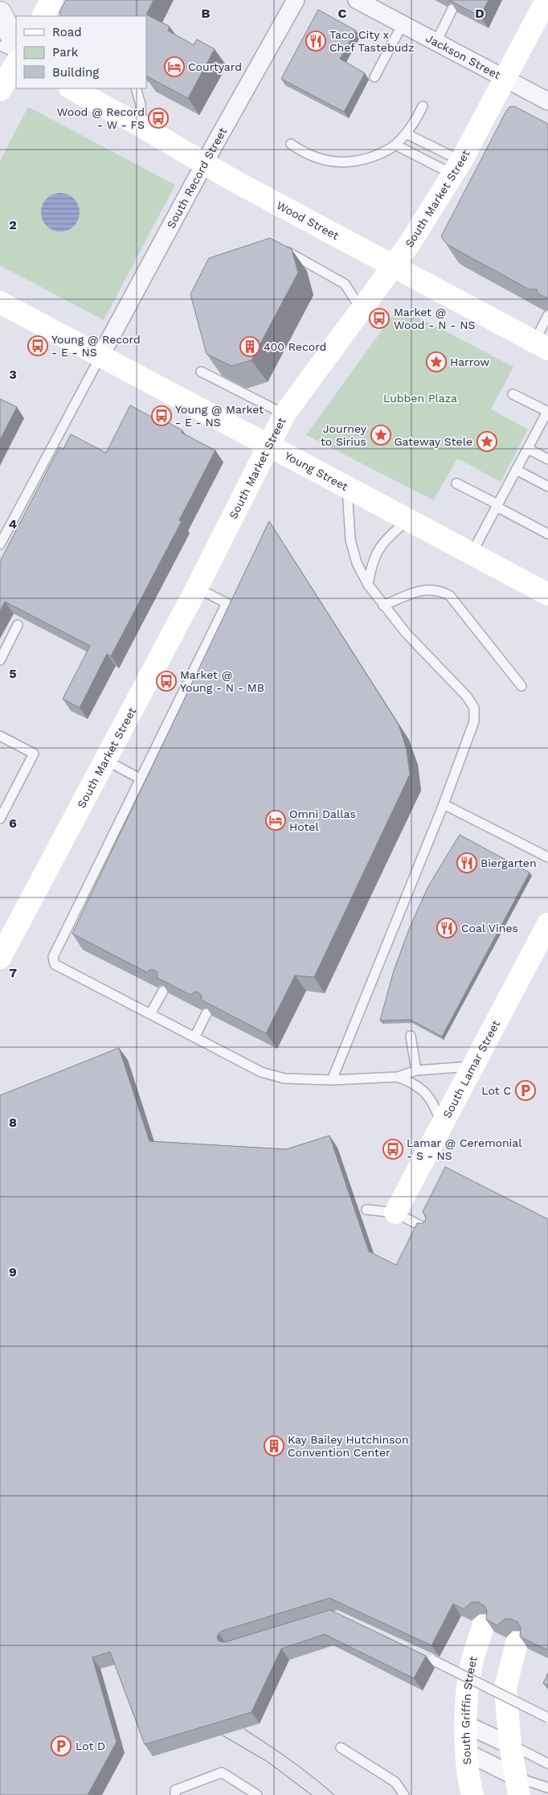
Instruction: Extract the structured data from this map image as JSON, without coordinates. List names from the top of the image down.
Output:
{
  "streets": {
    "main road": [
      "South Market Street",
      "Wood Street",
      "Young Street",
      "South Lamar Street",
      "South Griffin Street"
    ],
    "street": ["Jackson Street", "South Record Street"]
  },
  "crossings": [
    ["Jackson Street", "South Market Street"],
    ["South Record Street", "Wood Street"],
    ["South Record Street", "Young Street"],
    ["South Market Street", "Wood Street"],
    ["South Market Street", "Young Street"]
  ],
  "parks": ["Lubben Plaza"],
  "places": {
    "restaurant": ["Taco City x Chef Tastebudz", "Biergarten", "Coal Vines"],
    "hotel": ["Courtyard", "Omni Dallas Hotel"],
    "bus stop": [
      "Wood @ Record - W - FS",
      "Market @ Wood - N - NS",
      "Young @ Record - E - NS",
      "Young @ Market - E - NS",
      "Market @ Young - N - MB",
      "Lamar @ Ceremonial - S - NS"
    ],
    "building": ["400 Record", "Kay Bailey Hutchinson Convention Center"],
    "place": ["Harrow", "Journey to Sirius", "Gateway Stele"],
    "parking": ["Lot C", "Lot D"]
  },
  "legend": ["Road", "Park", "Building"],
  "grid": {
    "columns": ["B", "C", "D"],
    "rows": [
      "2",
      "3",
      "4",
      "5",
      "6",
      "7",
      "8",
      "9"
    ]
  }
}
